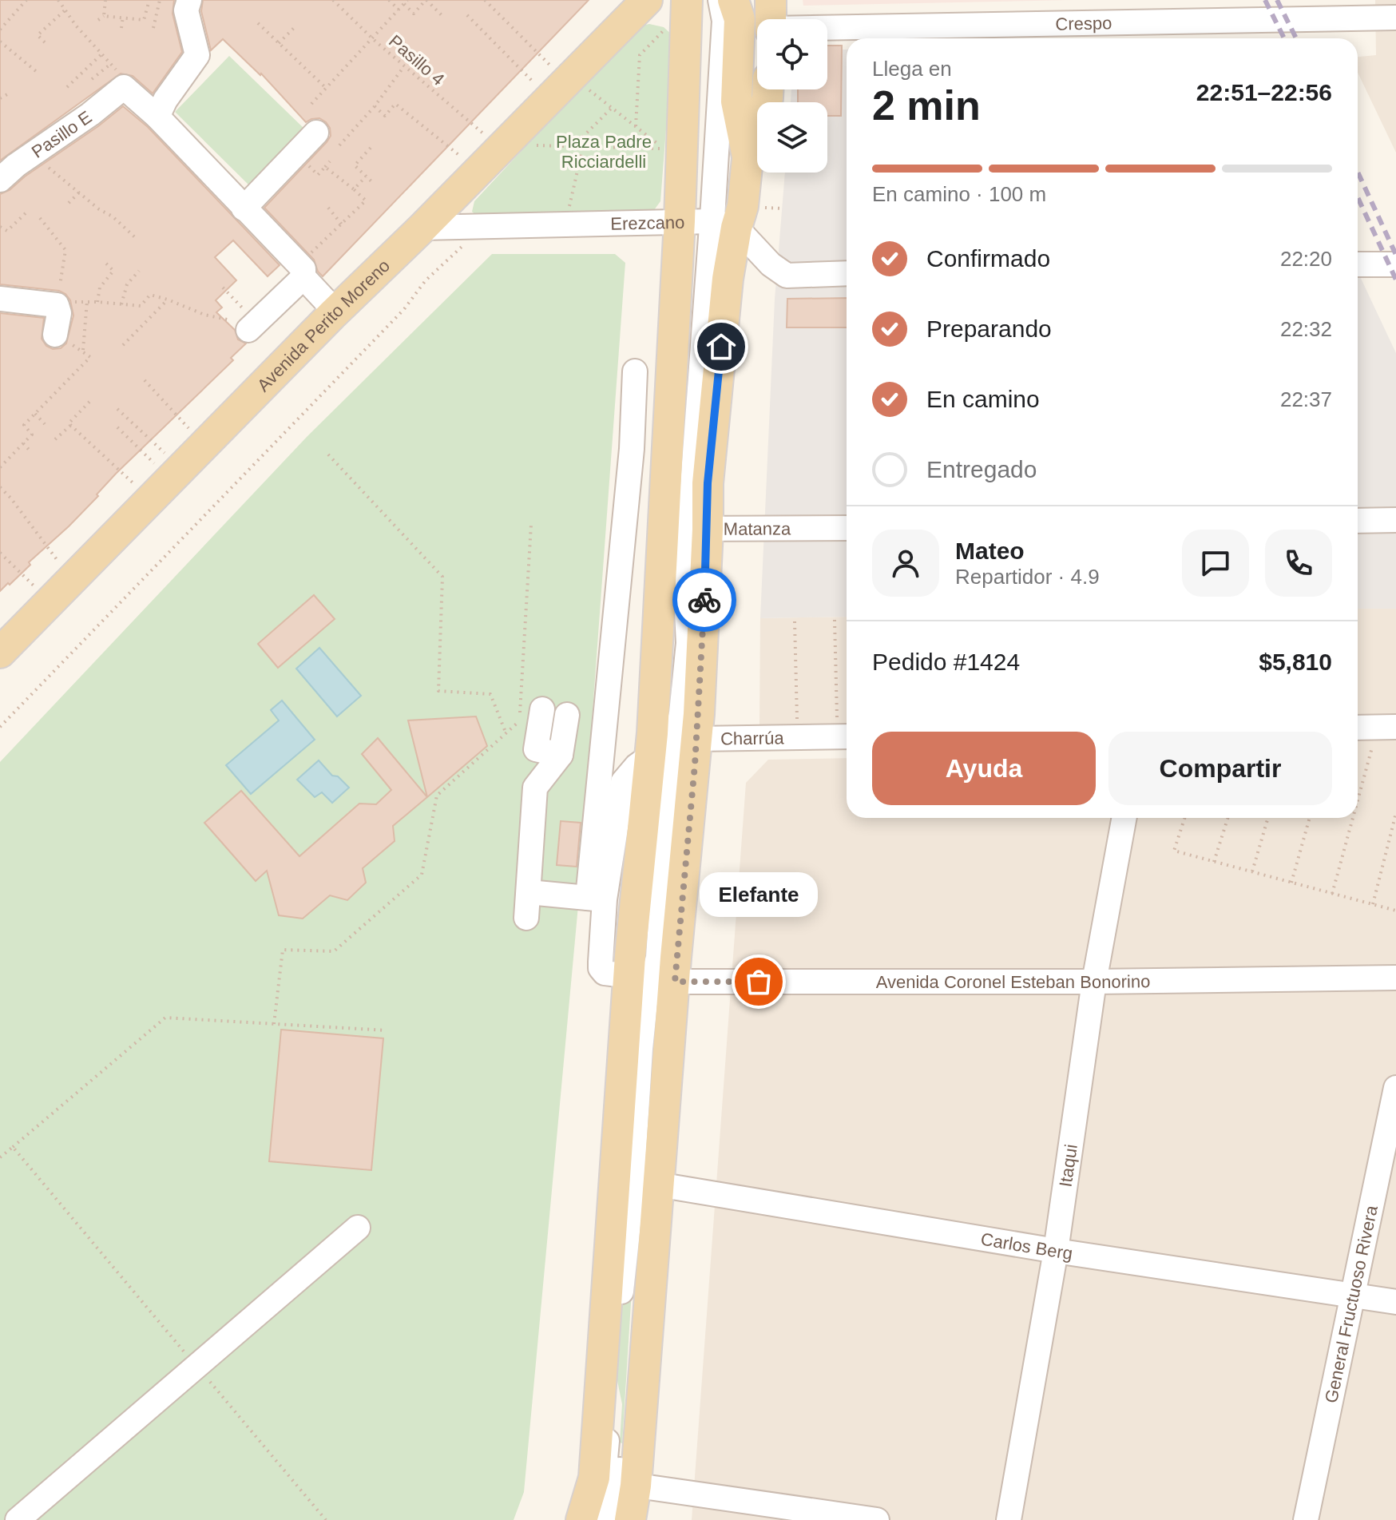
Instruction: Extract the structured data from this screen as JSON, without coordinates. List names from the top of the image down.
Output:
{
  "streets": {
    "main road": ["Avenida Perito Moreno"],
    "street": [
      "Crespo",
      "Pasillo E",
      "Erezcano",
      "Matanza",
      "Charrúa",
      "Avenida Coronel Esteban Bonorino",
      "Itaqui",
      "Carlos Berg",
      "General Fructuoso Rivera"
    ],
    "path": ["Pasillo 4"]
  },
  "crossings": [
    ["Pasillo 4", "Avenida Perito Moreno"],
    ["Erezcano", "Avenida Perito Moreno"],
    ["Avenida Coronel Esteban Bonorino", "Itaqui"],
    ["Itaqui", "Carlos Berg"],
    ["Carlos Berg", "General Fructuoso Rivera"]
  ],
  "parks": ["Plaza Padre Ricciardelli"],
  "places": ["Elefante"],
  "page": {
    "heading": ["2 min", "Llega en", "22:51–22:56"],
    "panel": [
      "Mateo",
      "Repartidor · 4.9",
      "Pedido #1424",
      "$5,810"
    ],
    "bar": "En camino · 100 m",
    "list": [
      ["Confirmado", "22:20"],
      ["Preparando", "22:32"],
      ["En camino", "22:37"],
      "Entregado"
    ],
    "buttons": ["Ayuda", "Compartir"],
    "bubble": "Elefante"
  }
}
